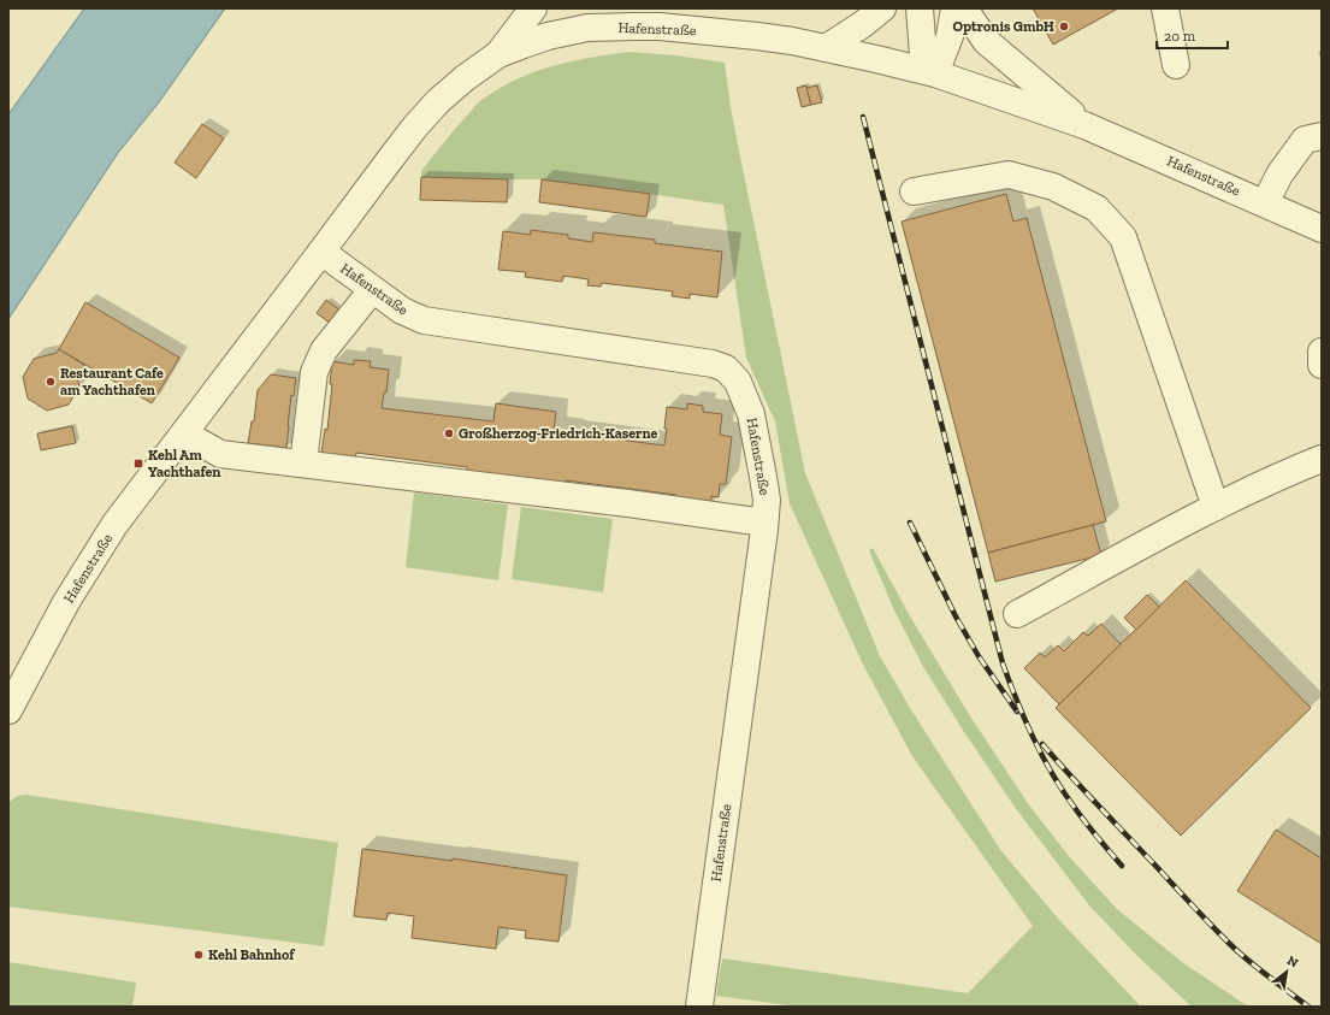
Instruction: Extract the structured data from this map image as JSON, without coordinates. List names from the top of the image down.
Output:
{
  "streets": {
    "street": ["Hafenstraße"]
  },
  "places": {
    "other": [
      "Optronis GmbH",
      "Restaurant Cafe am Yachthafen",
      "Großherzog-Friedrich-Kaserne",
      "Kehl Bahnhof"
    ],
    "transit": ["Kehl Am Yachthafen"]
  },
  "scale_bar": "20 m",
  "north": "top right"
}
